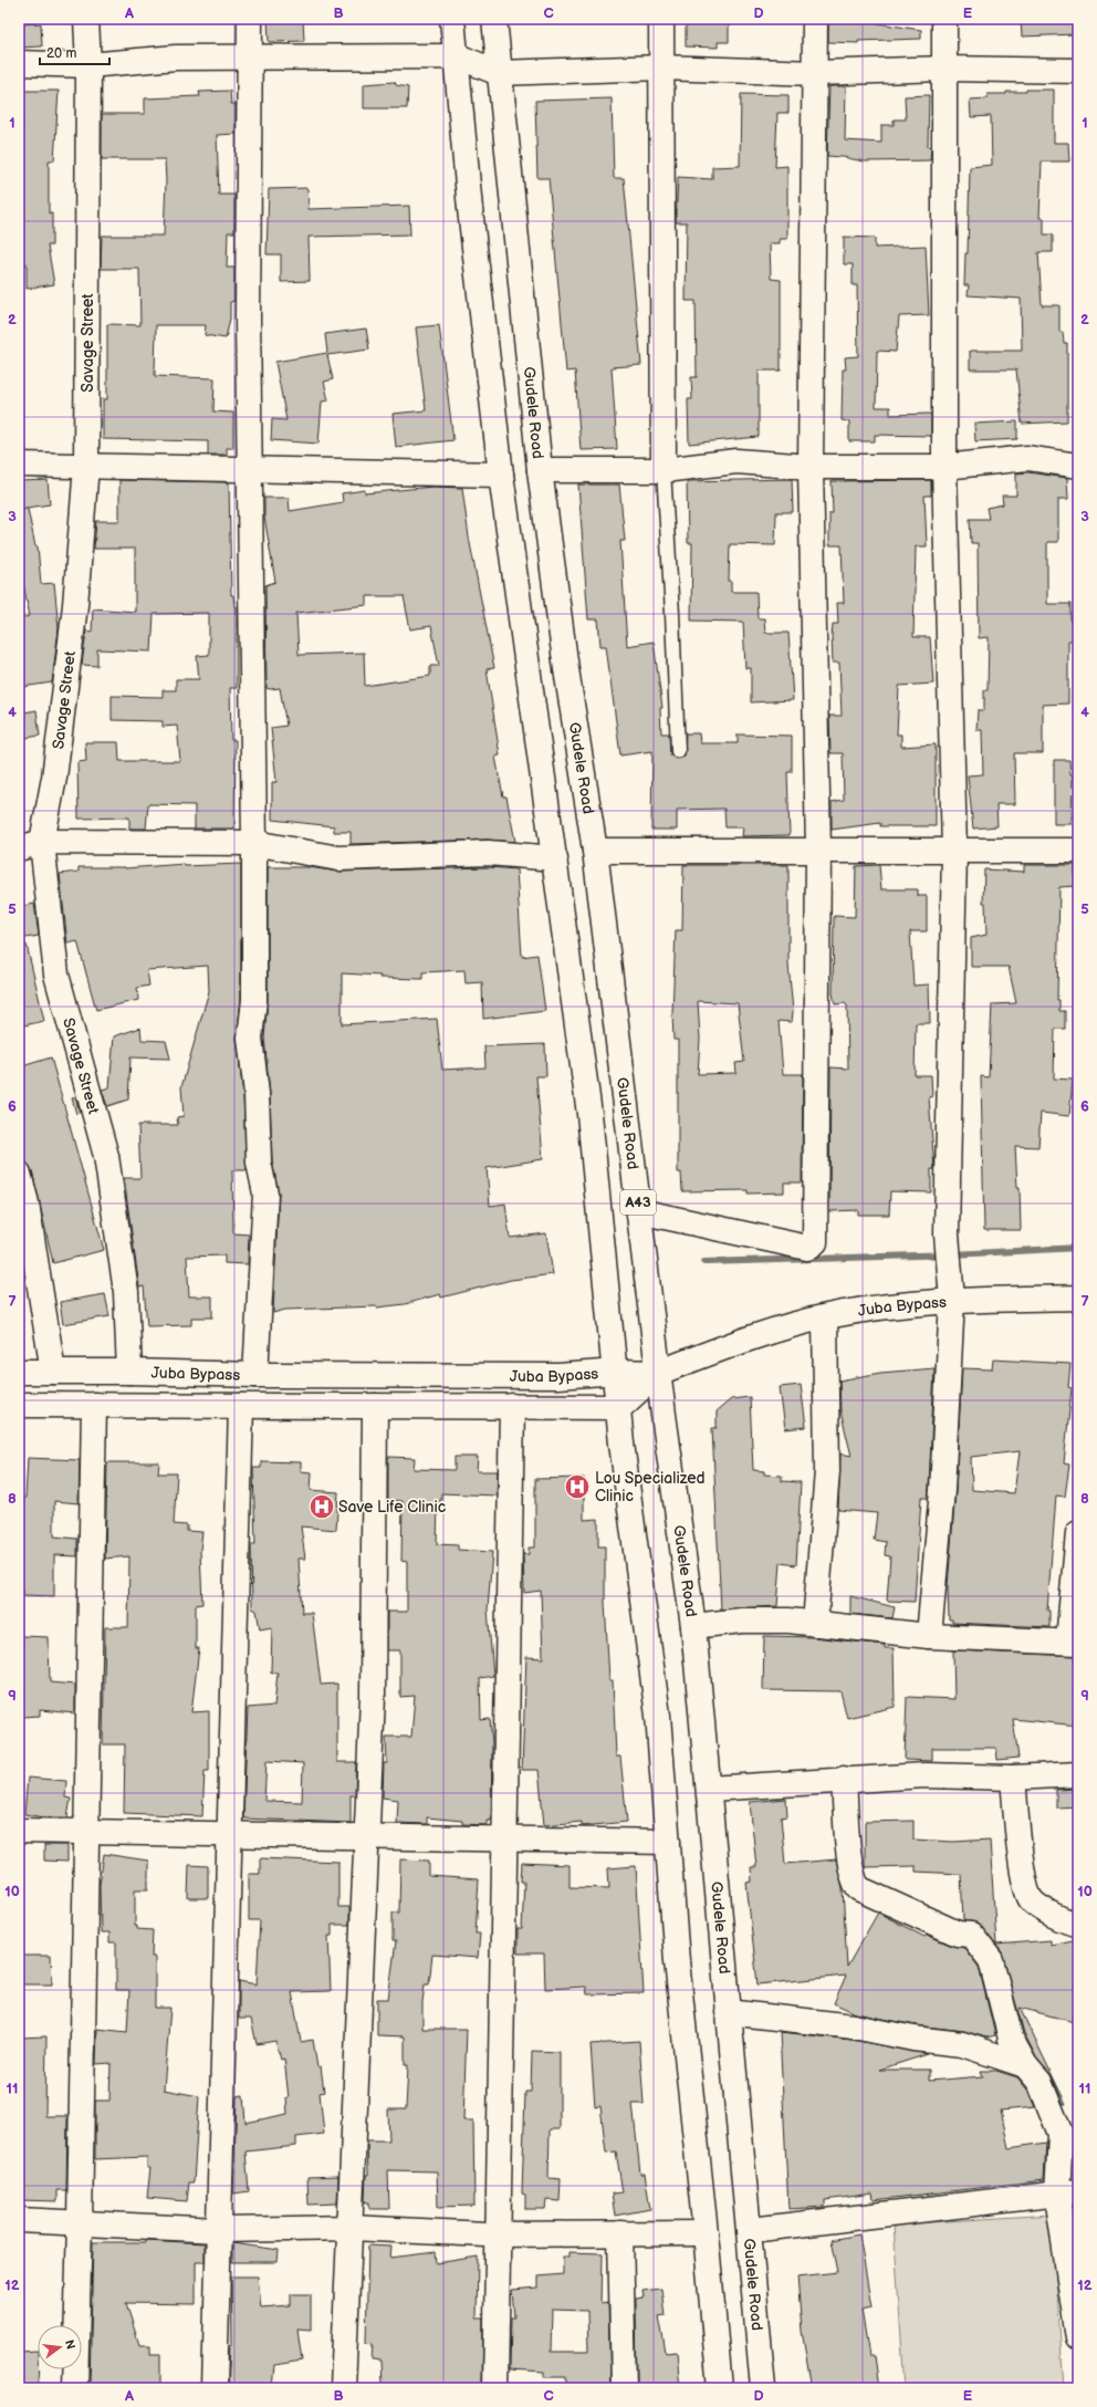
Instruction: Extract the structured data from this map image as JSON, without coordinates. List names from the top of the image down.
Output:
{
  "streets": {
    "main road": [
      "Savage Street",
      "Gudele Road",
      "A43",
      "Juba Bypass"
    ]
  },
  "crossings": [
    ["Savage Street", "Juba Bypass"],
    ["Gudele Road", "Juba Bypass"],
    ["A43", "Juba Bypass"]
  ],
  "places": {
    "hospital": ["Lou Specialized Clinic", "Save Life Clinic"]
  },
  "scale_bar": "20 m",
  "north": "right",
  "grid": {
    "columns": [
      "A",
      "B",
      "C",
      "D",
      "E"
    ],
    "rows": [
      "1",
      "2",
      "3",
      "4",
      "5",
      "6",
      "7",
      "8",
      "9",
      "10",
      "11",
      "12"
    ]
  }
}
